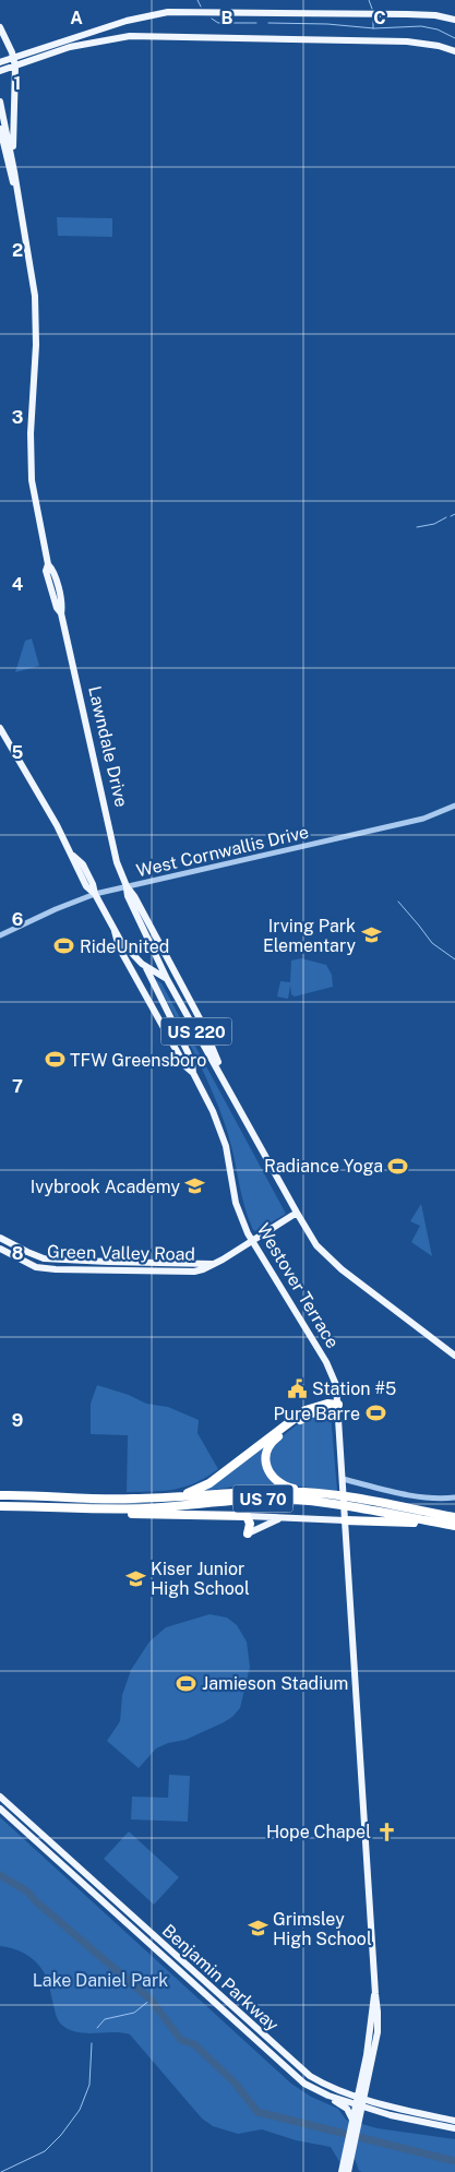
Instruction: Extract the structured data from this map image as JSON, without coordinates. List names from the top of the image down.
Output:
{
  "streets": {
    "highway": ["US 70"],
    "main road": [
      "Lawndale Drive",
      "US 220",
      "Green Valley Road",
      "Westover Terrace",
      "Benjamin Parkway"
    ],
    "street": ["West Cornwallis Drive"]
  },
  "crossings": [
    ["Lawndale Drive", "West Cornwallis Drive"],
    ["Lawndale Drive", "US 220"],
    ["West Cornwallis Drive", "US 220"],
    ["US 220", "Green Valley Road"],
    ["US 220", "Westover Terrace"],
    ["Green Valley Road", "Westover Terrace"],
    ["Westover Terrace", "Benjamin Parkway"]
  ],
  "parks": ["Lake Daniel Park"],
  "places": {
    "school or university": [
      "Irving Park Elementary",
      "Ivybrook Academy",
      "Kiser Junior High School",
      "Grimsley High School"
    ],
    "sports": [
      "RideUnited",
      "TFW Greensboro",
      "Radiance Yoga",
      "Pure Barre",
      "Jamieson Stadium"
    ],
    "public building": ["Station #5"],
    "church": ["Hope Chapel"]
  },
  "grid": {
    "columns": ["A", "B", "C"],
    "rows": [
      "1",
      "2",
      "3",
      "4",
      "5",
      "6",
      "7",
      "8",
      "9"
    ]
  }
}
